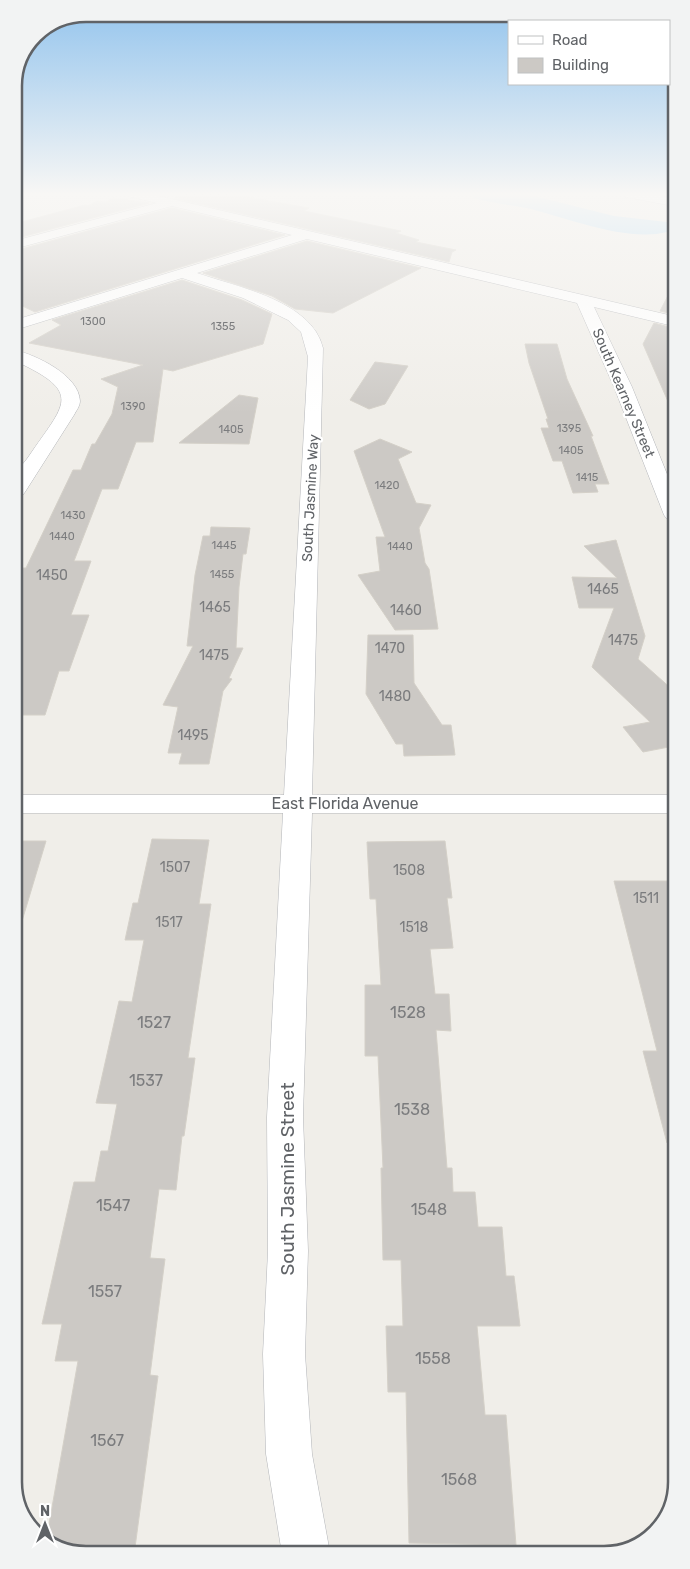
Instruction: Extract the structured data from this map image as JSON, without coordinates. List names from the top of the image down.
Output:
{
  "streets": {
    "street": [
      "South Kearney Street",
      "South Jasmine Way",
      "East Florida Avenue",
      "South Jasmine Street"
    ]
  },
  "crossings": [
    ["South Jasmine Way", "East Florida Avenue"],
    ["South Jasmine Way", "South Jasmine Street"],
    ["East Florida Avenue", "South Jasmine Street"]
  ],
  "house_numbers": [
    "1300",
    "1355",
    "1390",
    "1395",
    "1405",
    "1405",
    "1415",
    "1420",
    "1430",
    "1440",
    "1445",
    "1440",
    "1455",
    "1450",
    "1465",
    "1465",
    "1460",
    "1475",
    "1470",
    "1475",
    "1480",
    "1495",
    "1507",
    "1508",
    "1511",
    "1517",
    "1518",
    "1528",
    "1527",
    "1537",
    "1538",
    "1547",
    "1548",
    "1557",
    "1558",
    "1567",
    "1568"
  ],
  "legend": ["Road", "Building"],
  "north": "top"
}
